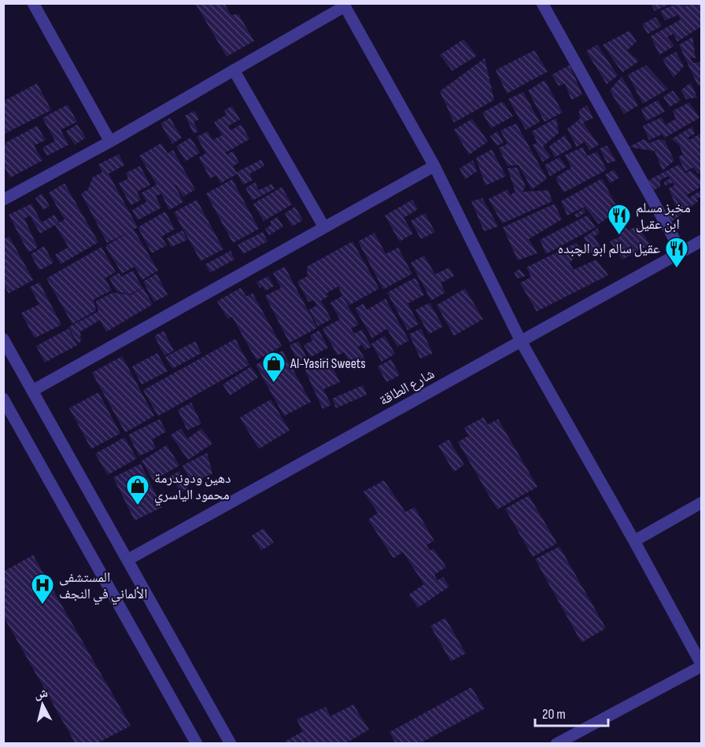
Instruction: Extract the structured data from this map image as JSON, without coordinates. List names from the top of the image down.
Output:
{
  "streets": {
    "street": ["شارع الطاقة"]
  },
  "places": {
    "restaurant": ["مخبز مسلم ابن عقيل", "عقيل سالم ابو الچبده"],
    "shop": ["Al-Yasiri Sweets", "دهين ودوندرمة محمود الياسري"],
    "hospital": ["المستشفى الألماني في النجف"]
  },
  "scale_bar": "20 m",
  "north": "top"
}
